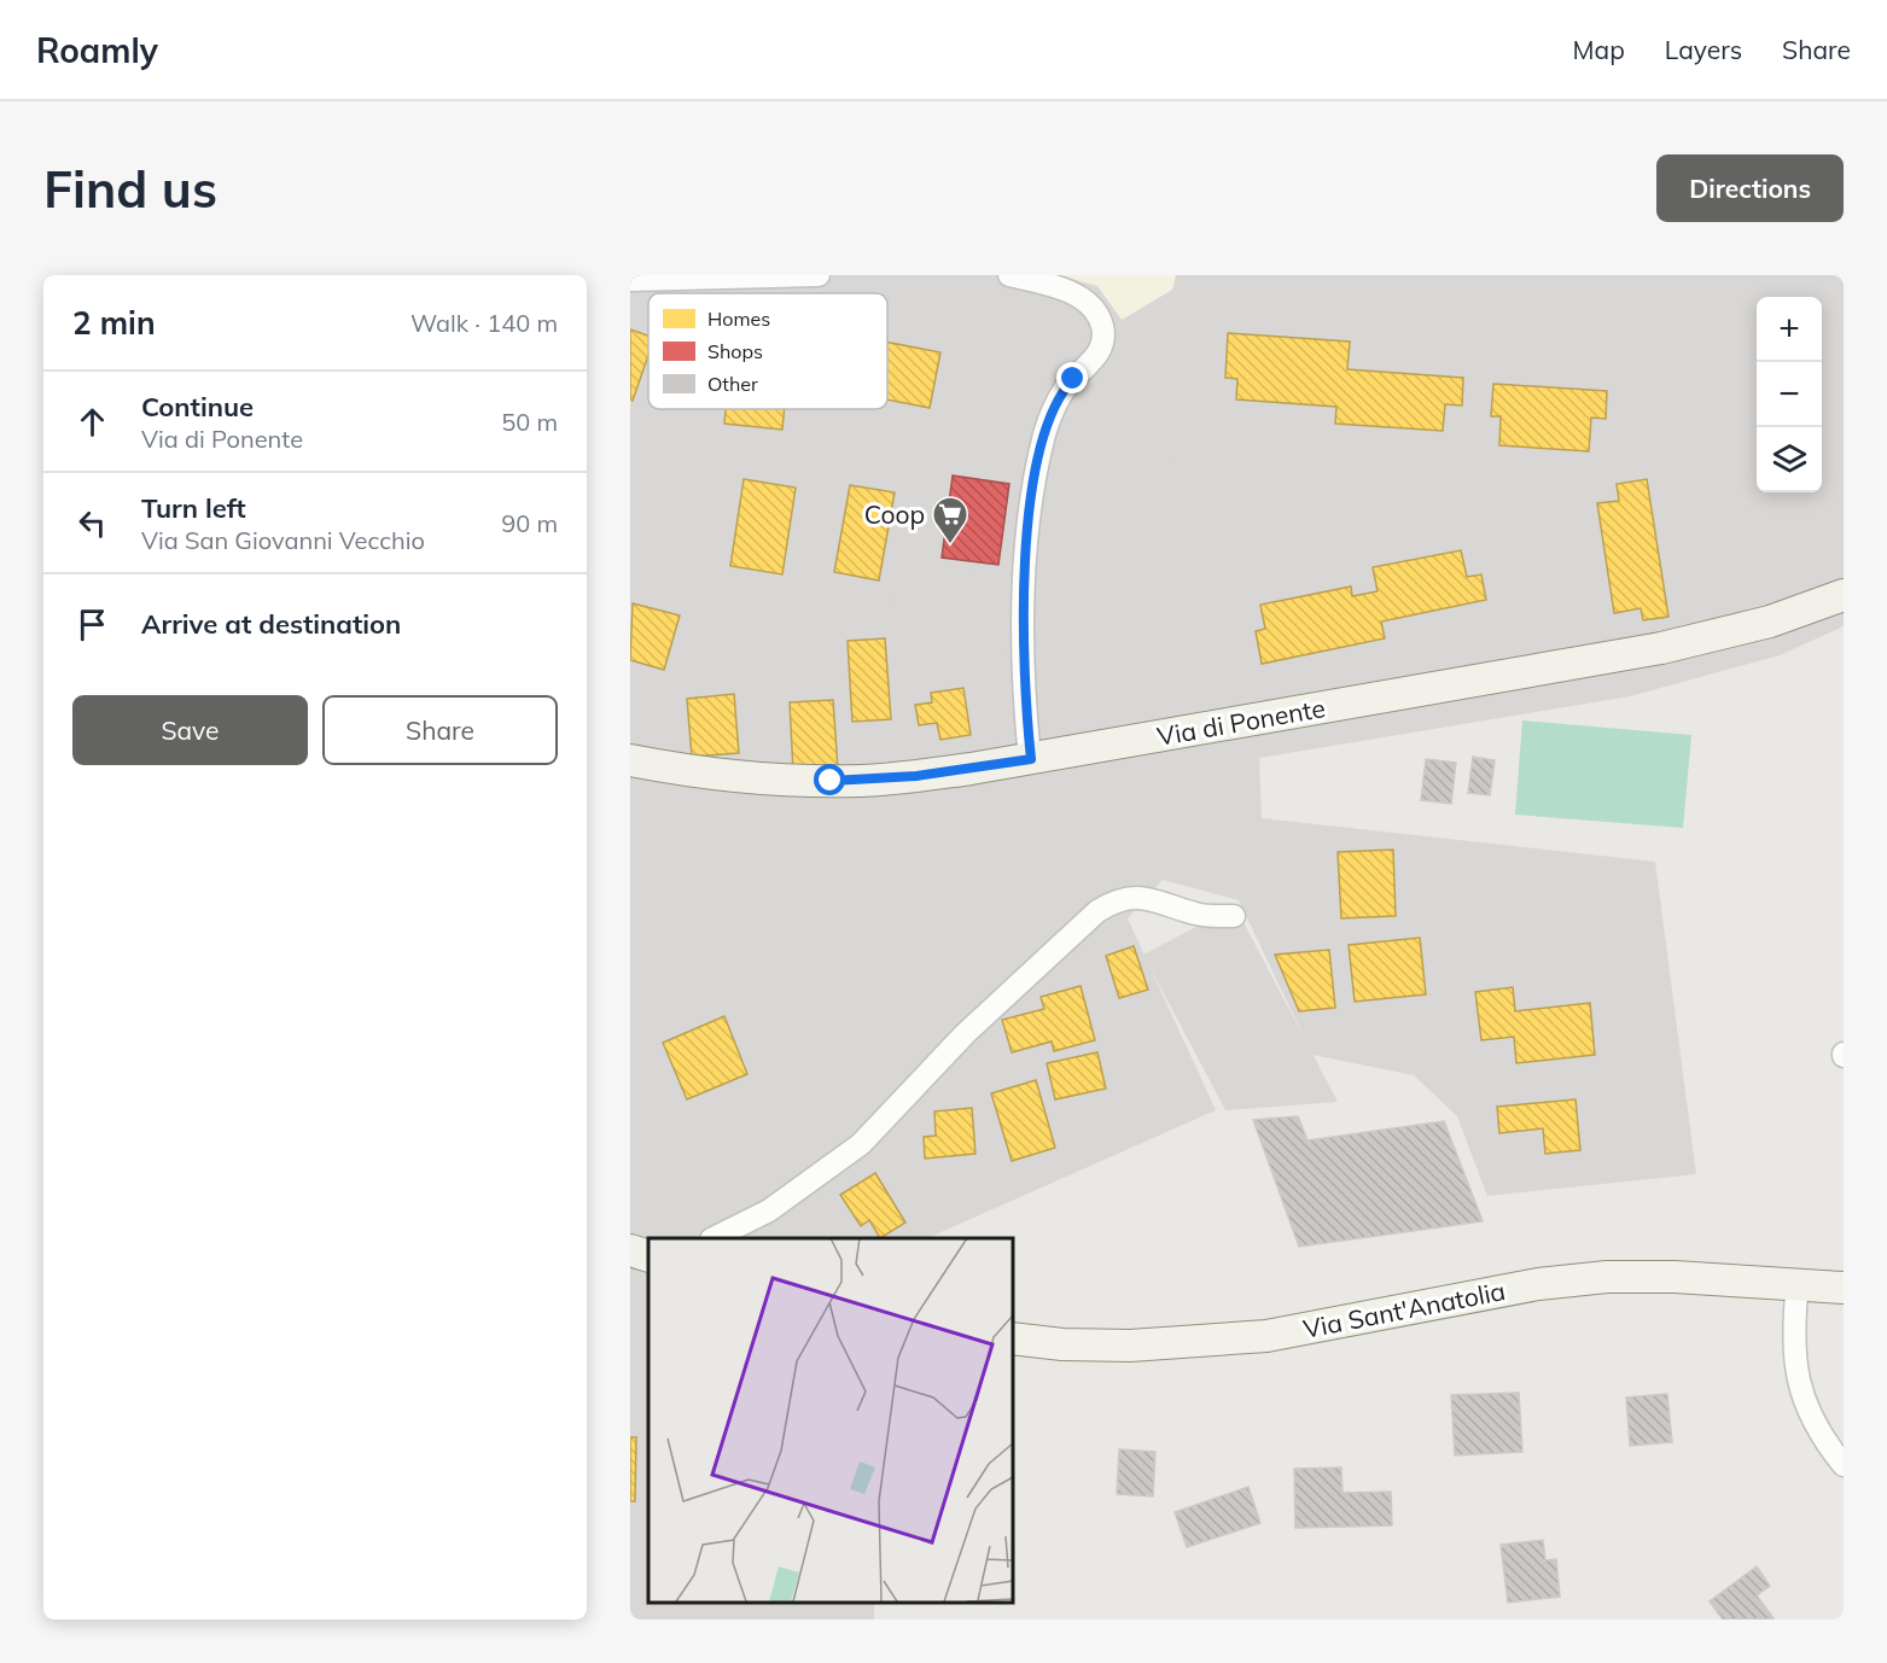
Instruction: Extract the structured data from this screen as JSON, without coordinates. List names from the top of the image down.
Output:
{
  "streets": {
    "main road": ["Via di Ponente", "Via Sant'Anatolia"]
  },
  "places": {
    "supermarket": ["Coop"]
  },
  "legend": ["Homes", "Shops", "Other"],
  "page": {
    "header": "Roamly",
    "nav": ["Map", "Layers", "Share"],
    "buttons": [
      "Directions",
      ["Save", "Share"]
    ],
    "title": "Find us",
    "heading": ["2 min", "Walk · 140 m"],
    "map_buttons": ["+", "−"],
    "list": [
      ["Continue", "Via di Ponente", "50 m"],
      ["Turn left", "Via San Giovanni Vecchio", "90 m"],
      "Arrive at destination"
    ]
  }
}
